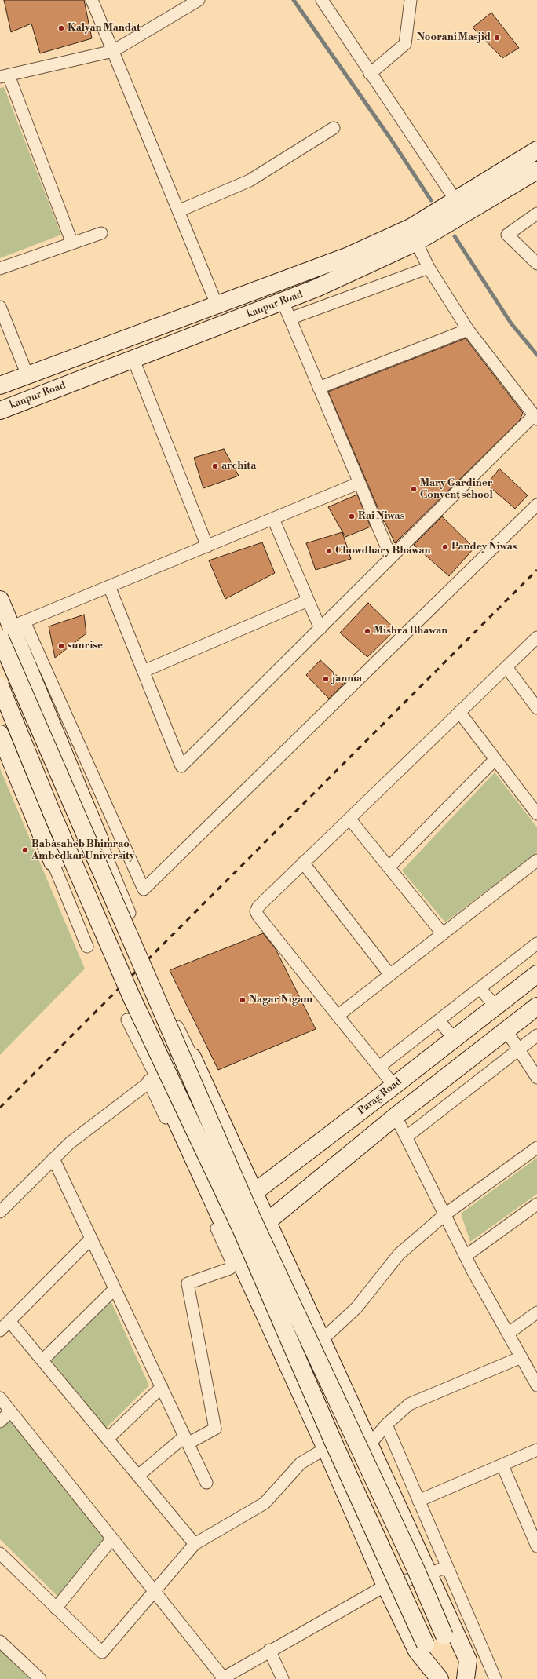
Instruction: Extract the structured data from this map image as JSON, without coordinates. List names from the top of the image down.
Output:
{
  "streets": {
    "street": ["kanpur Road", "Parag Road"]
  },
  "places": [
    "Kalyan Mandat",
    "Noorani Masjid",
    "archita",
    "Mary Gardiner Convent school",
    "Rai Niwas",
    "Pandey Niwas",
    "Chowdhary Bhawan",
    "Mishra Bhawan",
    "sunrise",
    "janma",
    "Babasaheb Bhimrao Ambedkar University",
    "Nagar Nigam"
  ]
}
